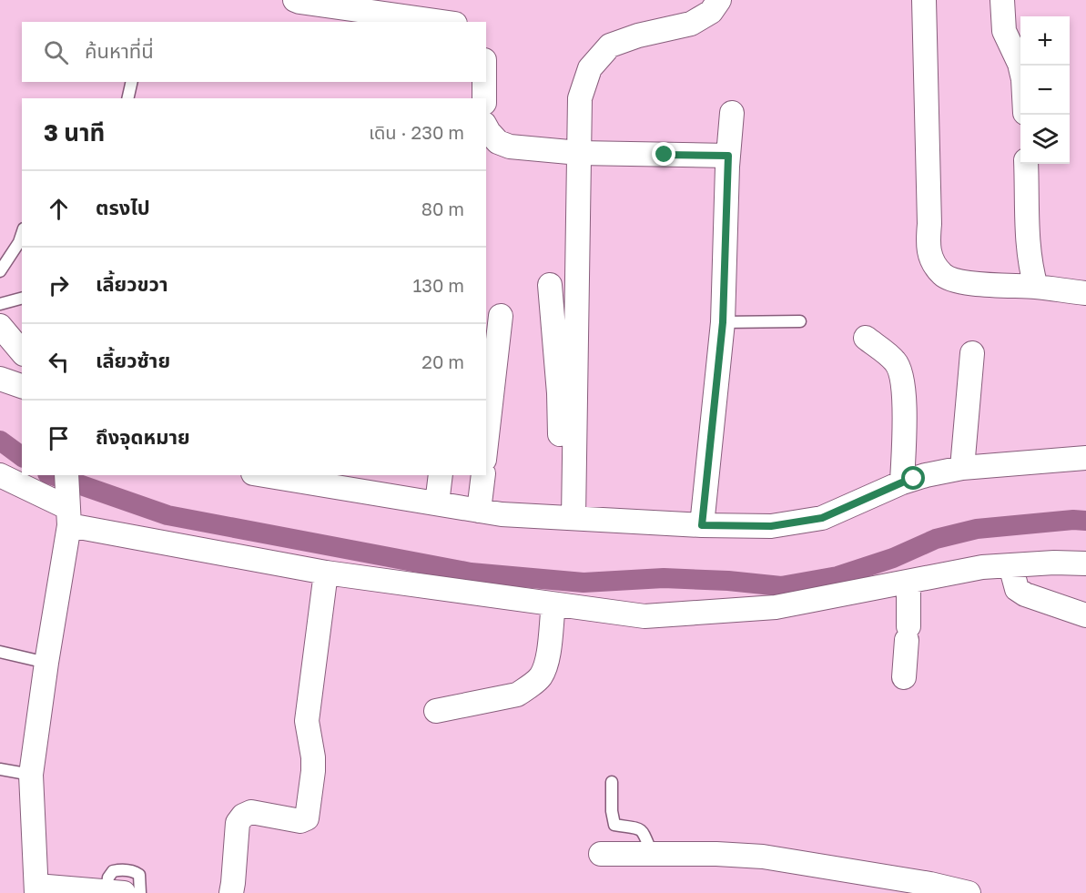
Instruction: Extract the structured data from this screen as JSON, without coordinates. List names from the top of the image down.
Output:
{
  "page": {
    "map_buttons": ["+", "−"],
    "search": "ค้นหาที่นี่",
    "heading": ["3 นาที", "เดิน · 230 m"],
    "list": [
      ["ตรงไป", "80 m"],
      ["เลี้ยวขวา", "130 m"],
      ["เลี้ยวซ้าย", "20 m"],
      "ถึงจุดหมาย"
    ]
  }
}
